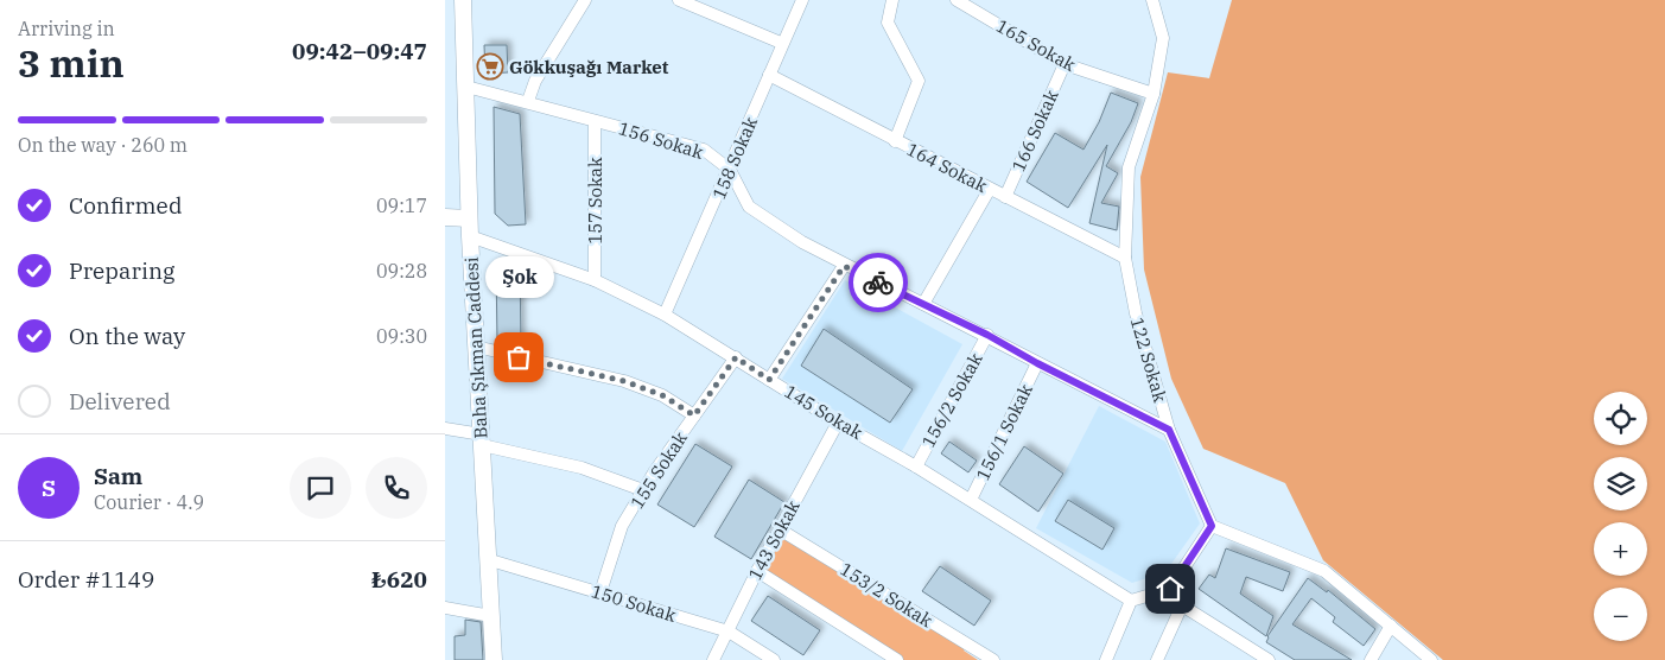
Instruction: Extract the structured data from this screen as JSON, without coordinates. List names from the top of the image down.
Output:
{
  "streets": {
    "main road": ["Baha Şıkman Caddesi"],
    "street": [
      "165 Sokak",
      "166 Sokak",
      "156 Sokak",
      "158 Sokak",
      "164 Sokak",
      "157 Sokak",
      "122 Sokak",
      "156/2 Sokak",
      "145 Sokak",
      "156/1 Sokak",
      "155 Sokak",
      "143 Sokak",
      "153/2 Sokak",
      "150 Sokak"
    ]
  },
  "crossings": [
    ["165 Sokak", "166 Sokak"],
    ["165 Sokak", "122 Sokak"],
    ["166 Sokak", "164 Sokak"],
    ["156 Sokak", "158 Sokak"],
    ["156 Sokak", "157 Sokak"],
    ["156 Sokak", "Baha Şıkman Caddesi"],
    ["156 Sokak", "122 Sokak"],
    ["156 Sokak", "156/2 Sokak"],
    ["156 Sokak", "156/1 Sokak"],
    ["158 Sokak", "164 Sokak"],
    ["158 Sokak", "145 Sokak"],
    ["164 Sokak", "122 Sokak"],
    ["157 Sokak", "145 Sokak"],
    ["Baha Şıkman Caddesi", "145 Sokak"],
    ["Baha Şıkman Caddesi", "150 Sokak"],
    ["156/2 Sokak", "145 Sokak"],
    ["145 Sokak", "156/1 Sokak"],
    ["145 Sokak", "155 Sokak"],
    ["145 Sokak", "143 Sokak"],
    ["155 Sokak", "150 Sokak"],
    ["143 Sokak", "153/2 Sokak"],
    ["143 Sokak", "150 Sokak"]
  ],
  "places": {
    "supermarket": ["Gökkuşağı Market"],
    "other": ["Şok"]
  },
  "page": {
    "heading": ["3 min", "Arriving in", "09:42–09:47"],
    "panel": [
      "Sam",
      "Courier · 4.9",
      "Order #1149",
      "₺620"
    ],
    "bar": "On the way · 260 m",
    "list": [
      ["Confirmed", "09:17"],
      ["Preparing", "09:28"],
      ["On the way", "09:30"],
      "Delivered"
    ],
    "bubble": "Şok",
    "map_buttons": ["+", "−"],
    "round": "S"
  }
}
